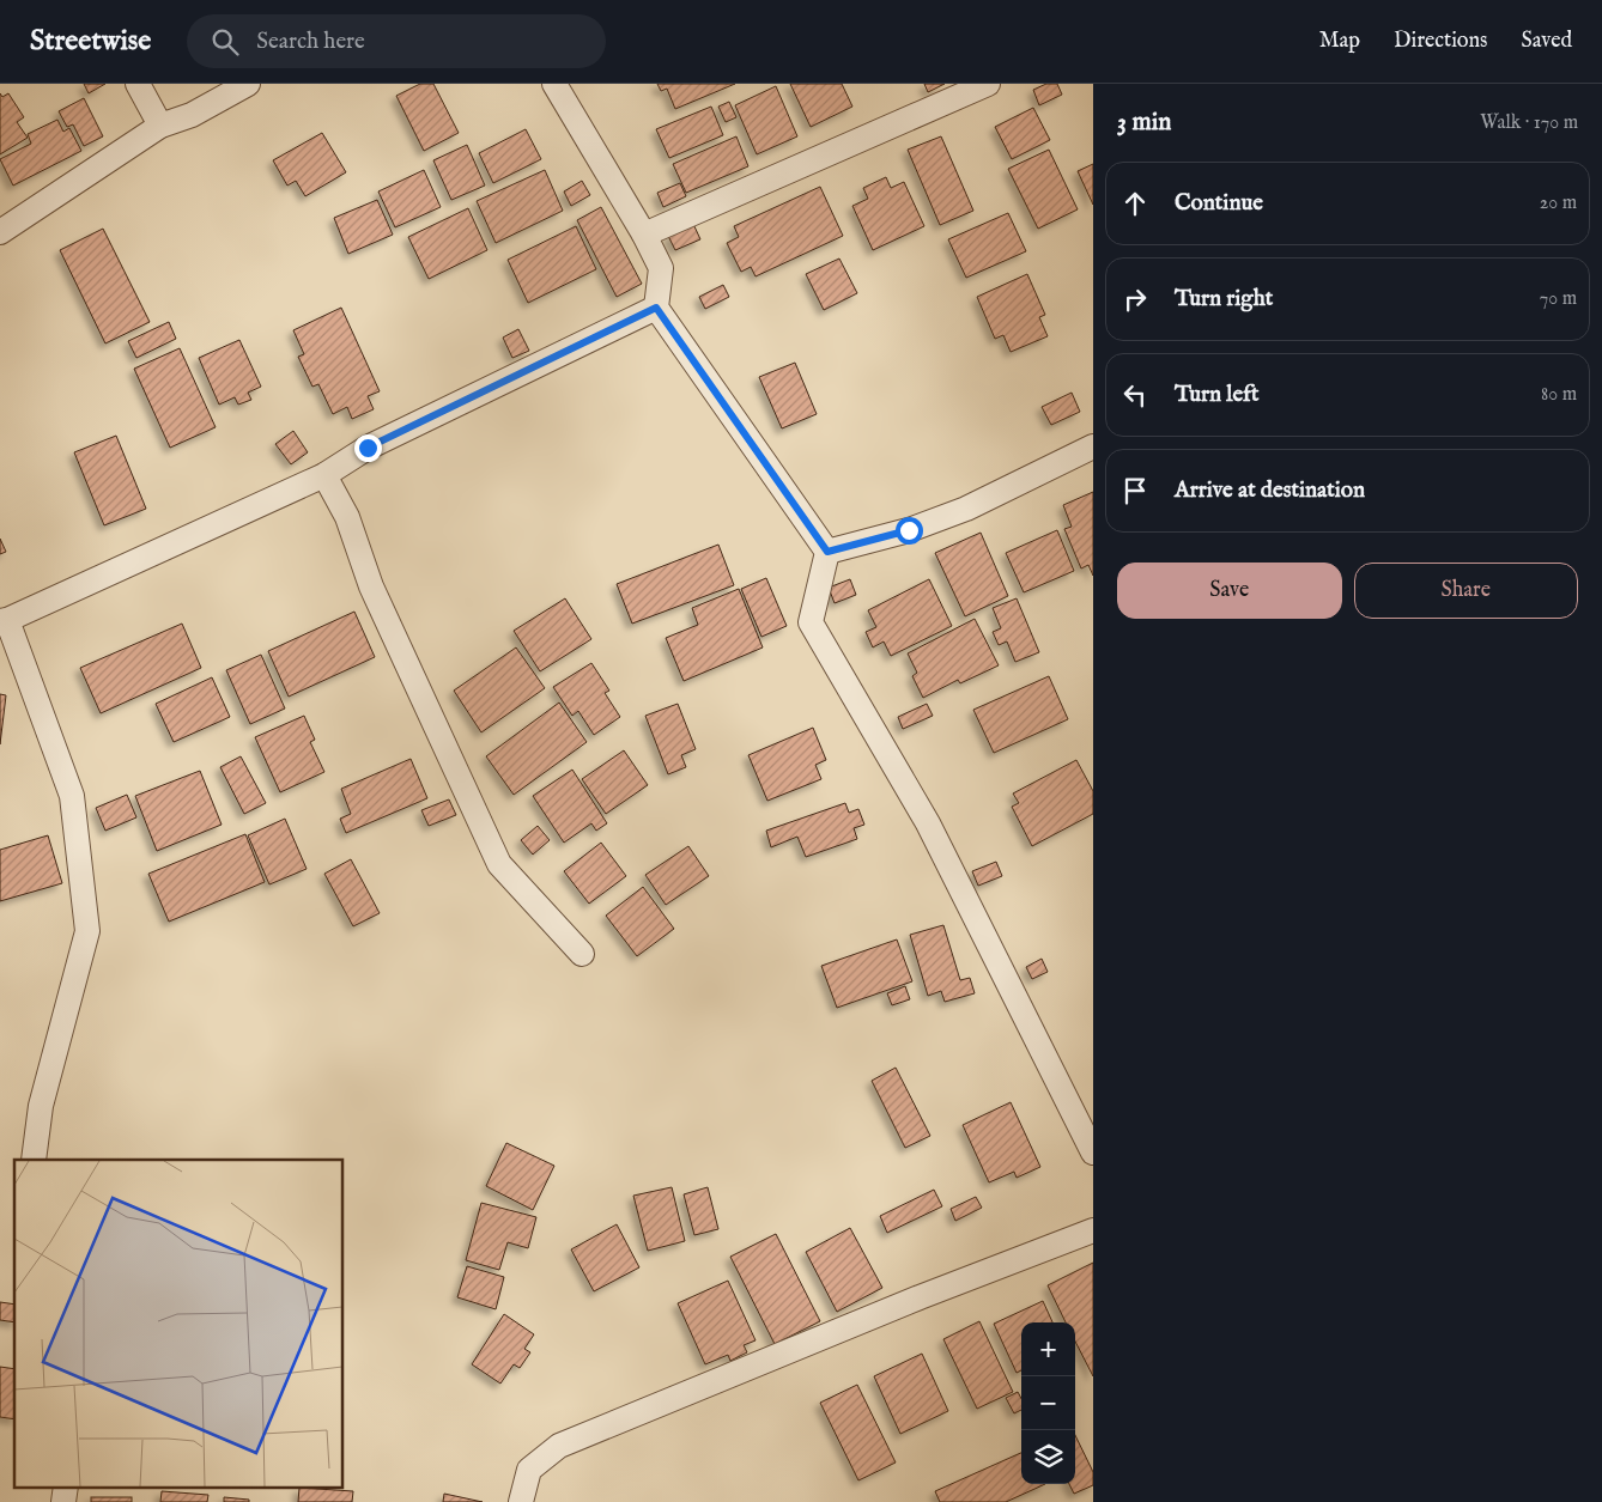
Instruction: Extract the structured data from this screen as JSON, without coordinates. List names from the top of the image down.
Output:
{
  "page": {
    "header": "Streetwise",
    "search": "Search here",
    "nav": ["Map", "Directions", "Saved"],
    "heading": ["3 min", "Walk · 170 m"],
    "list": [
      ["Continue", "20 m"],
      ["Turn right", "70 m"],
      ["Turn left", "80 m"],
      "Arrive at destination"
    ],
    "buttons": ["Save", "Share"],
    "map_buttons": ["+", "−"]
  }
}
